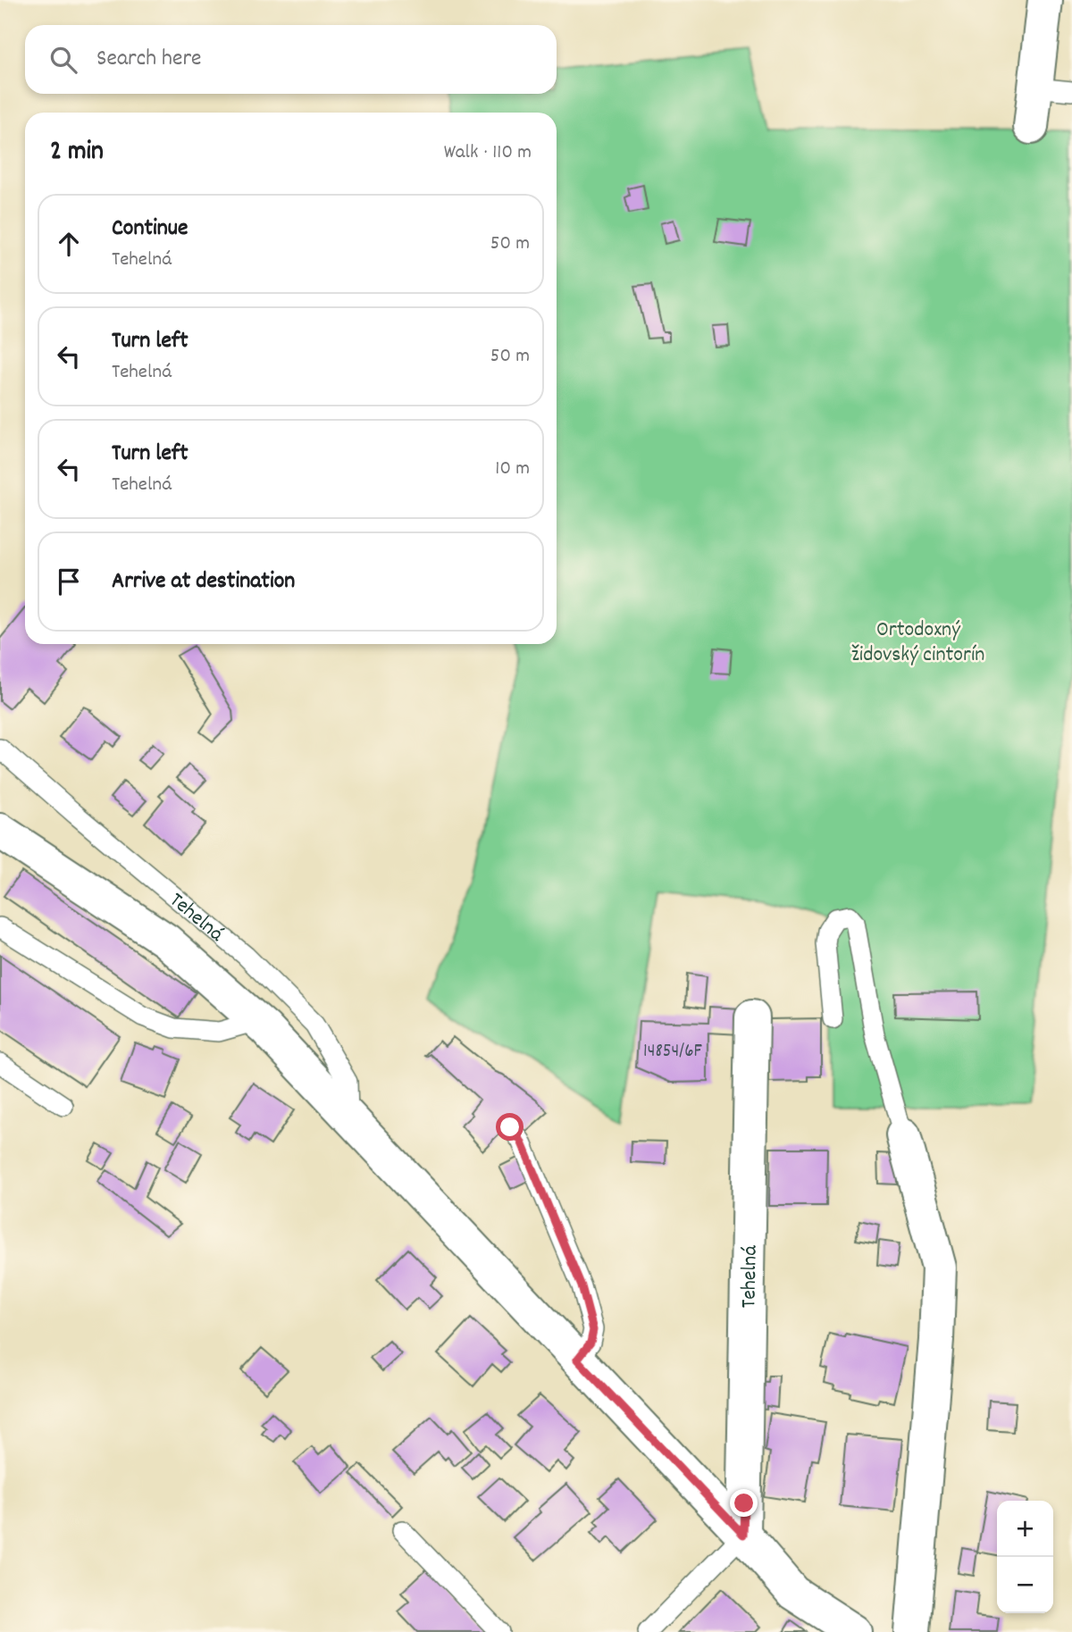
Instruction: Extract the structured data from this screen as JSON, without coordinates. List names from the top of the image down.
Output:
{
  "streets": {
    "street": ["Tehelná"]
  },
  "parks": ["Ortodoxný židovský cintorín"],
  "house_numbers": ["14854/6F"],
  "page": {
    "search": "Search here",
    "heading": ["2 min", "Walk · 110 m"],
    "list": [
      ["Continue", "Tehelná", "50 m"],
      ["Turn left", "Tehelná", "50 m"],
      ["Turn left", "Tehelná", "10 m"],
      "Arrive at destination"
    ],
    "map_buttons": ["+", "−"]
  }
}
